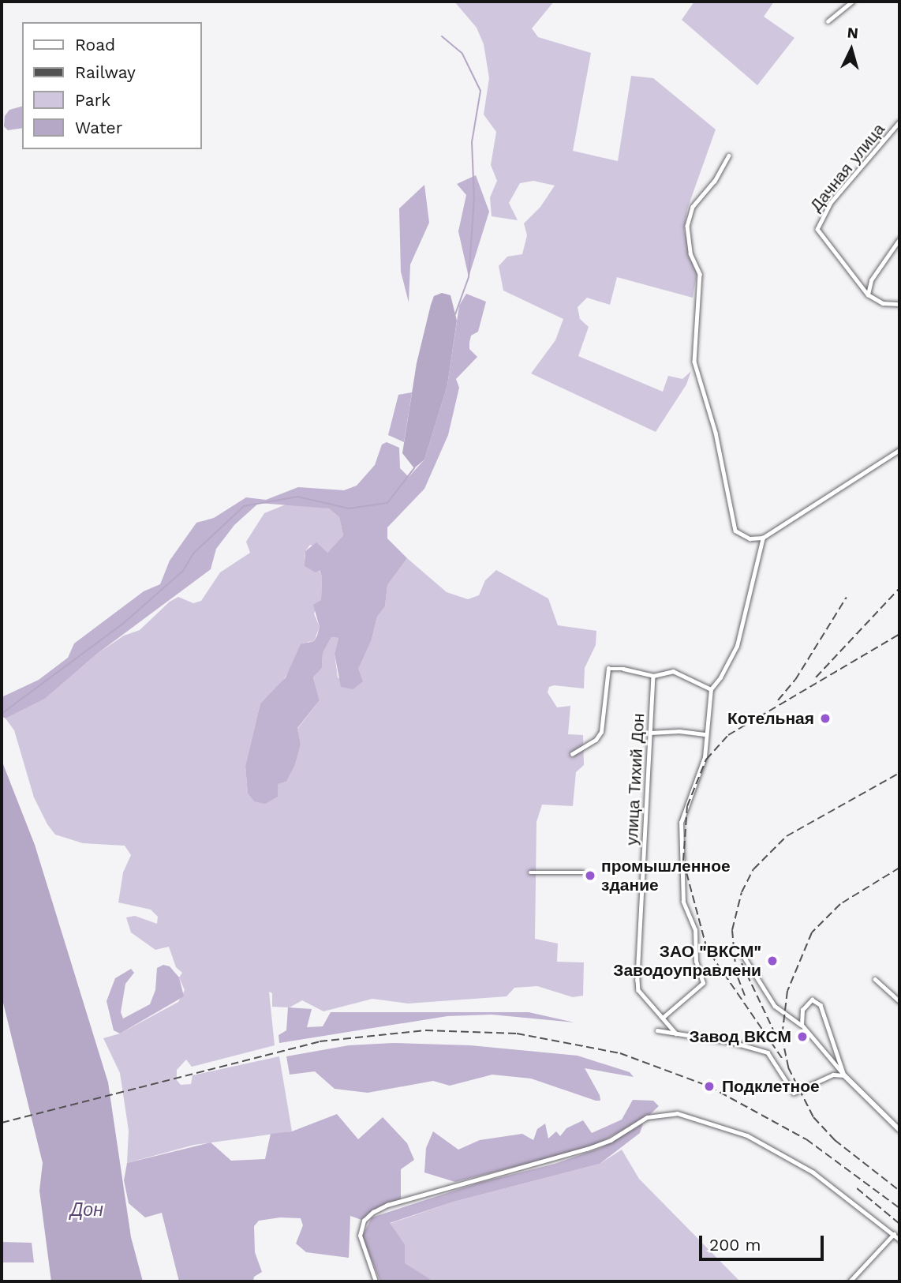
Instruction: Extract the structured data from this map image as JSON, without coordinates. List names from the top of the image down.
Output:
{
  "streets": {
    "street": ["Дачная улица", "улица Тихий Дон"]
  },
  "water": ["Дон"],
  "places": [
    "Котельная",
    "промышленное здание",
    "ЗАО \"ВКСМ\" Заводоуправлени",
    "Завод ВКСМ",
    "Подклетное"
  ],
  "legend": [
    "Road",
    "Railway",
    "Park",
    "Water"
  ],
  "scale_bar": "200 m",
  "north": "top"
}
